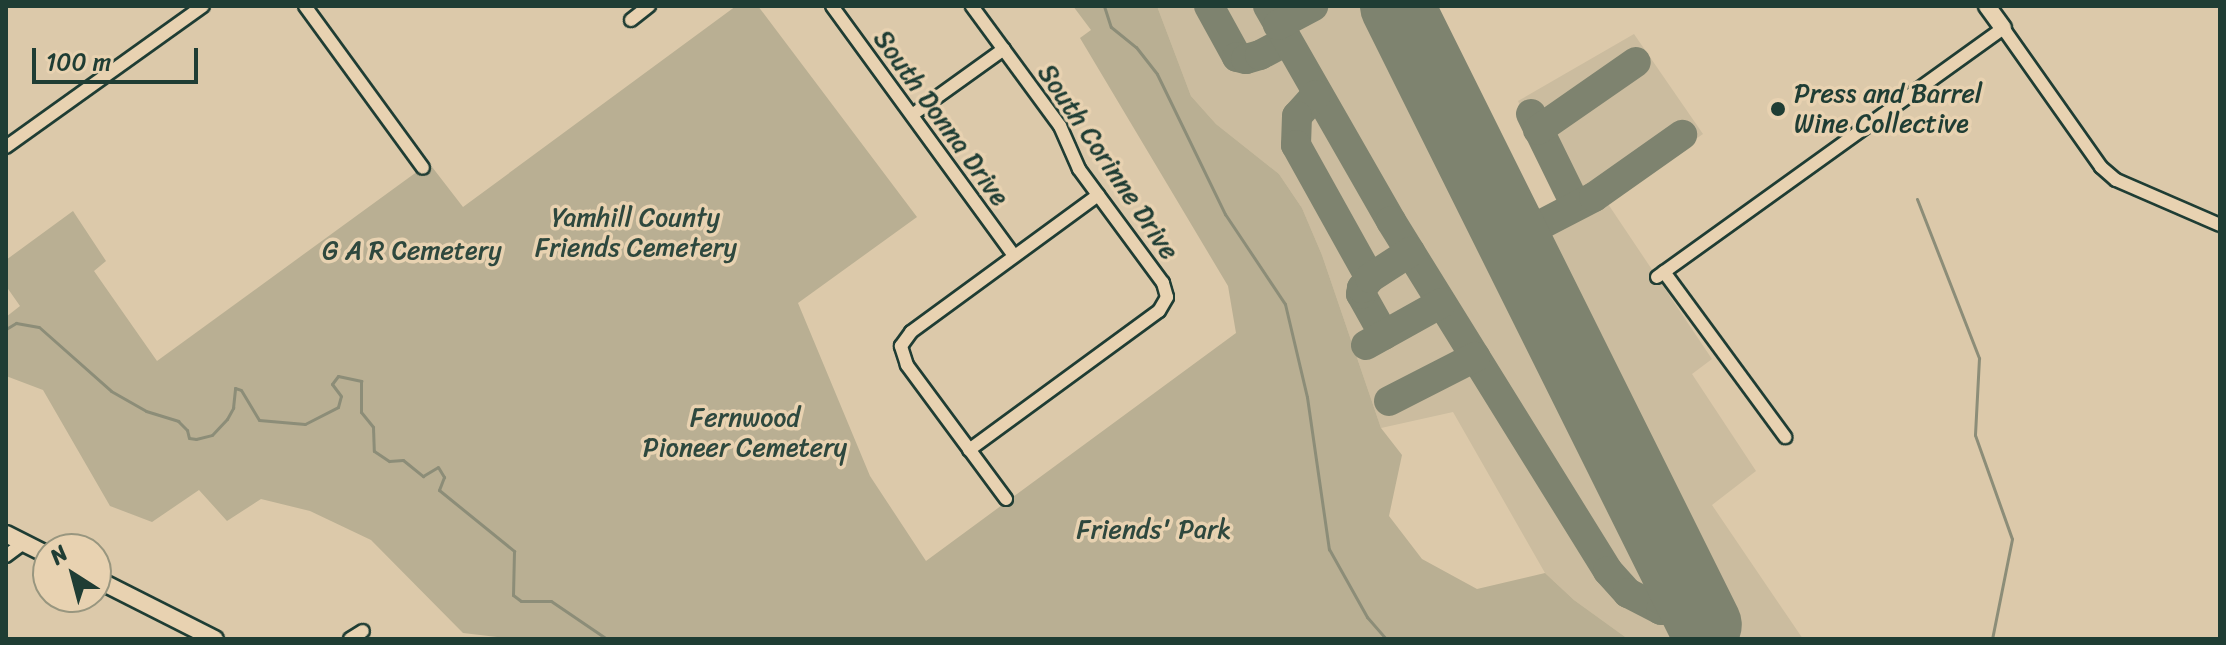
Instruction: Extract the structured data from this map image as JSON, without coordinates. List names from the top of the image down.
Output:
{
  "streets": {
    "street": ["South Donna Drive", "South Corinne Drive"]
  },
  "parks": [
    "Yamhill County Friends Cemetery",
    "G A R Cemetery",
    "Fernwood Pioneer Cemetery",
    "Friends' Park"
  ],
  "places": ["Press and Barrel Wine Collective"],
  "scale_bar": "100 m",
  "north": "top left"
}
